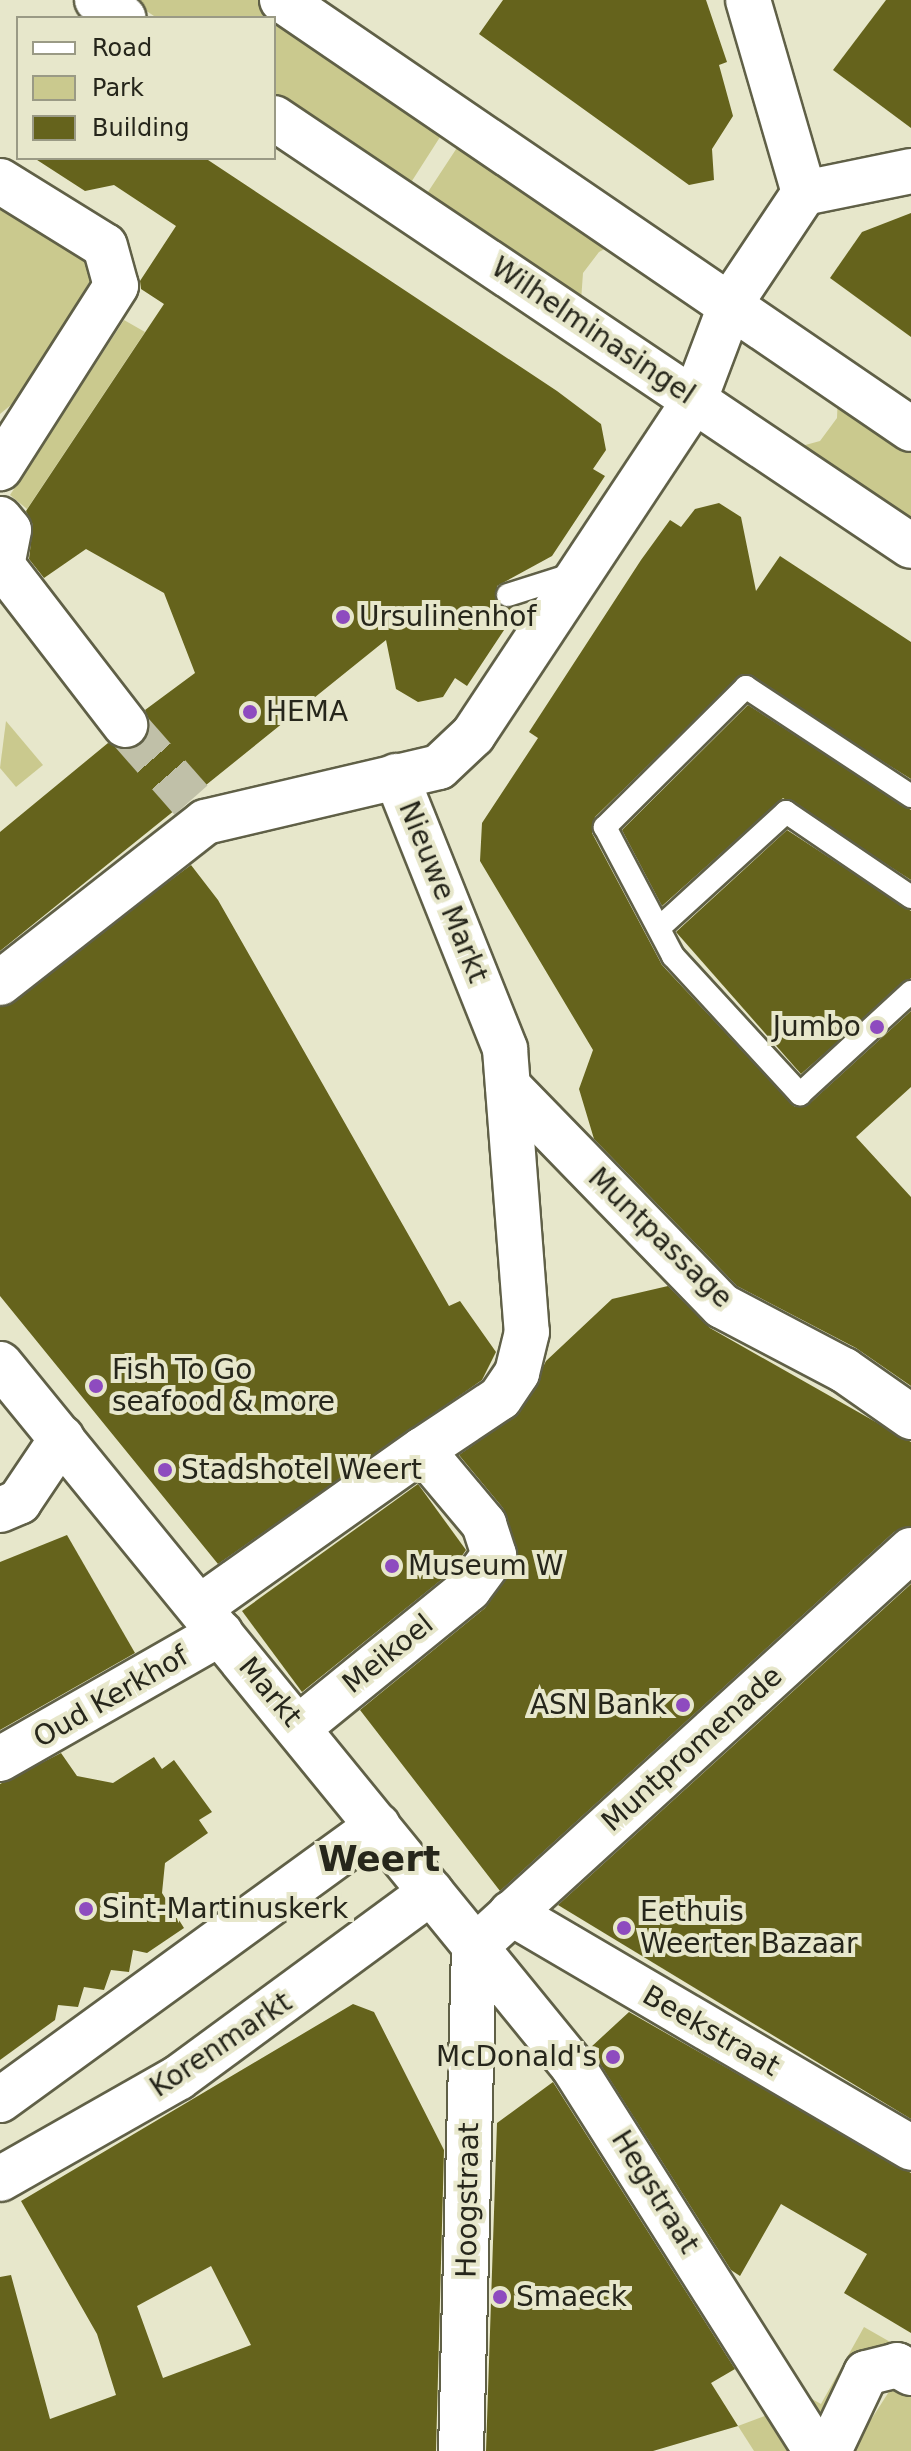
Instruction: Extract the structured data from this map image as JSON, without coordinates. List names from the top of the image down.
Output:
{
  "streets": {
    "street": [
      "Wilhelminasingel",
      "Nieuwe Markt",
      "Muntpassage",
      "Meikoel",
      "Markt",
      "Oud Kerkhof",
      "Muntpromenade",
      "Beekstraat",
      "Korenmarkt",
      "Hegstraat",
      "Hoogstraat"
    ]
  },
  "crossings": [
    ["Wilhelminasingel", "Nieuwe Markt"],
    ["Nieuwe Markt", "Muntpassage"],
    ["Nieuwe Markt", "Meikoel"],
    ["Meikoel", "Markt"],
    ["Markt", "Oud Kerkhof"],
    ["Markt", "Muntpromenade"],
    ["Markt", "Korenmarkt"],
    ["Markt", "Hegstraat"],
    ["Markt", "Hoogstraat"],
    ["Muntpromenade", "Beekstraat"],
    ["Muntpromenade", "Hegstraat"],
    ["Muntpromenade", "Hoogstraat"],
    ["Hegstraat", "Hoogstraat"]
  ],
  "districts": ["Weert"],
  "places": [
    "Ursulinenhof",
    "HEMA",
    "Jumbo",
    "Fish To Go seafood & more",
    "Stadshotel Weert",
    "Museum W",
    "ASN Bank",
    "Sint-Martinuskerk",
    "Eethuis Weerter Bazaar",
    "McDonald's",
    "Smaeck"
  ],
  "legend": ["Road", "Park", "Building"]
}
